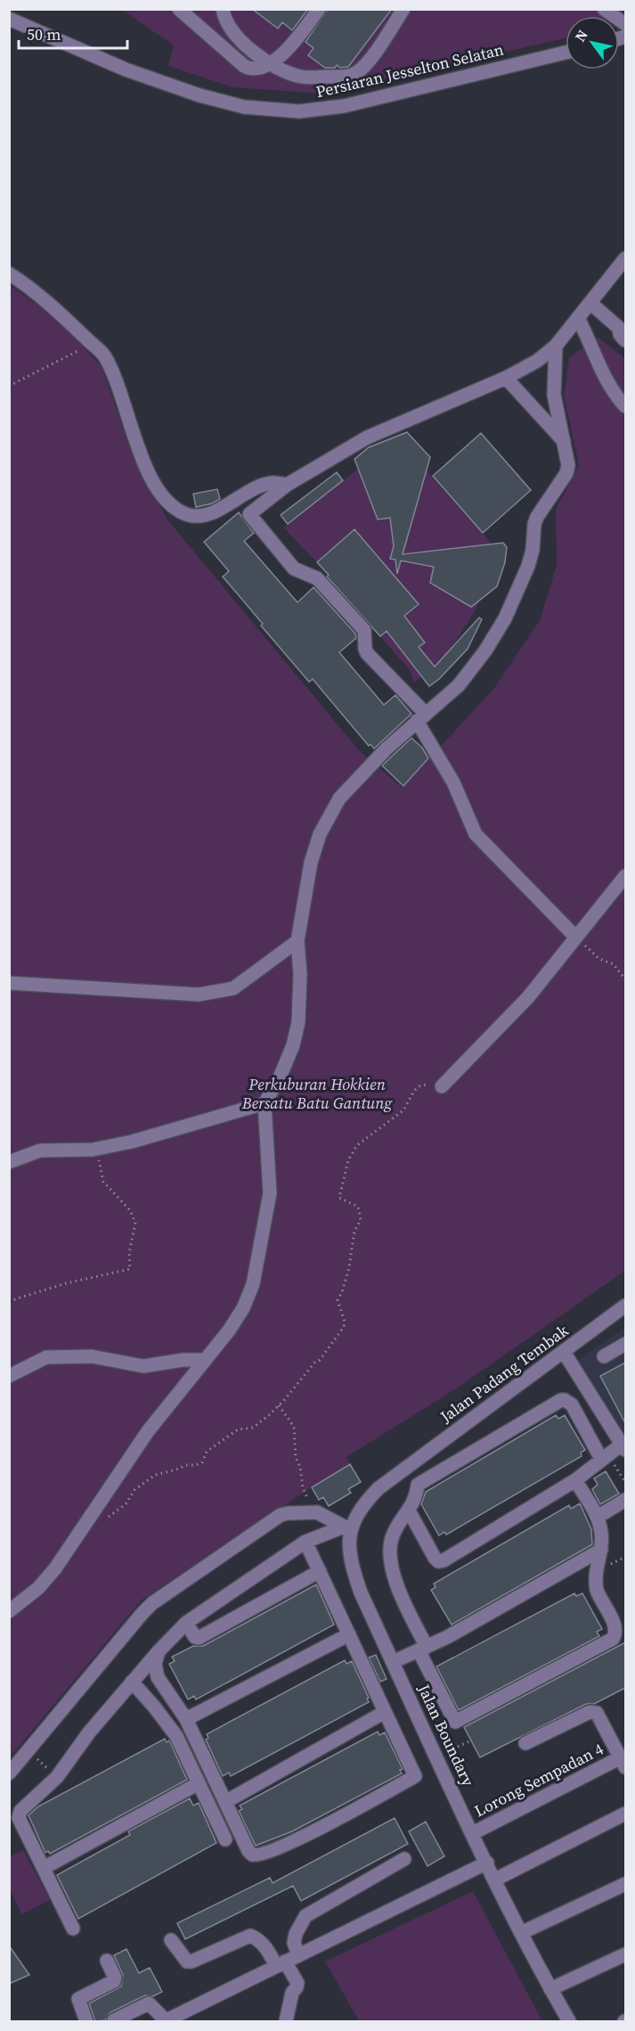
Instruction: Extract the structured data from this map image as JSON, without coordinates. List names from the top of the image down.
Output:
{
  "streets": {
    "street": [
      "Persiaran Jesselton Selatan",
      "Jalan Padang Tembak",
      "Jalan Boundary",
      "Lorong Sempadan 4"
    ]
  },
  "crossings": [
    ["Jalan Padang Tembak", "Jalan Boundary"],
    ["Jalan Boundary", "Lorong Sempadan 4"]
  ],
  "parks": ["Perkuburan Hokkien Bersatu Batu Gantung"],
  "scale_bar": "50 m",
  "north": "top left"
}
